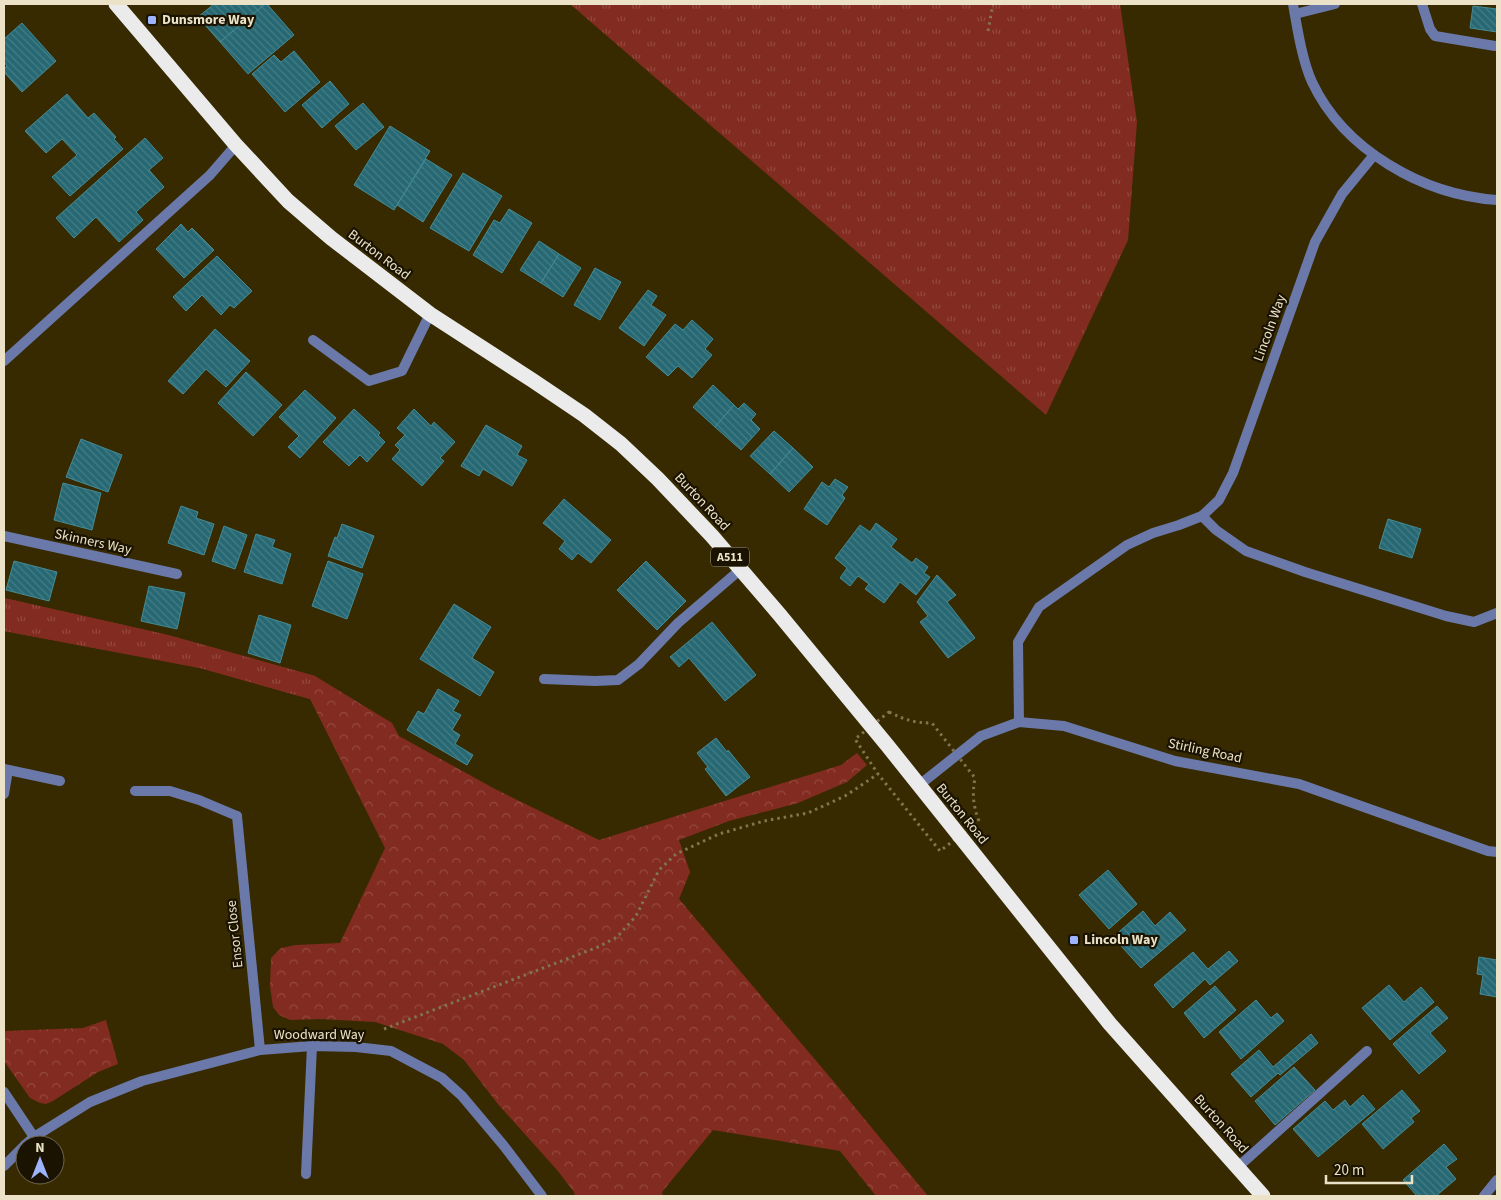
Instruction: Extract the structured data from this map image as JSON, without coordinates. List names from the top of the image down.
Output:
{
  "streets": {
    "highway": ["Burton Road", "A511"],
    "street": [
      "Lincoln Way",
      "Skinners Way",
      "Stirling Road",
      "Ensor Close",
      "Woodward Way"
    ]
  },
  "crossings": [
    ["Burton Road", "Stirling Road"],
    ["Lincoln Way", "Stirling Road"],
    ["Ensor Close", "Woodward Way"]
  ],
  "places": {
    "transit": ["Dunsmore Way", "Lincoln Way"]
  },
  "scale_bar": "20 m",
  "north": "top"
}
